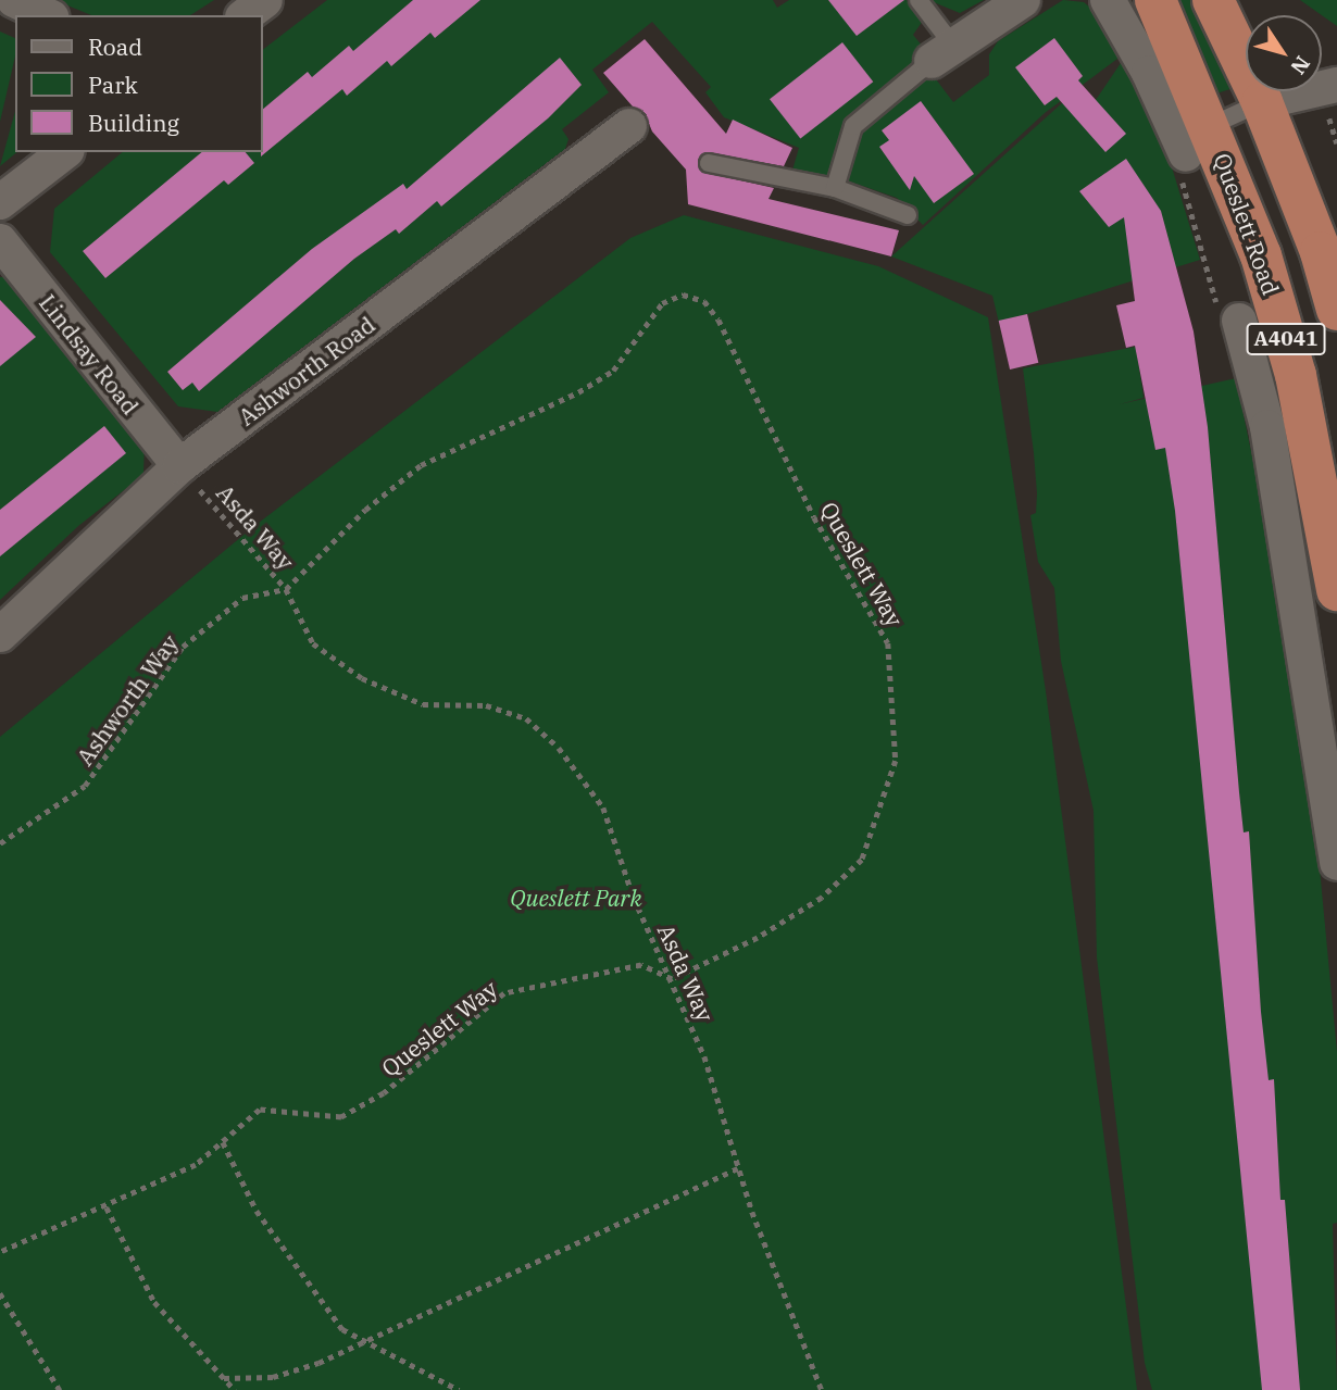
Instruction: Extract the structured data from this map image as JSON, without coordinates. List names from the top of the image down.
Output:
{
  "streets": {
    "highway": ["Queslett Road", "A4041"],
    "street": ["Lindsay Road", "Ashworth Road"],
    "path": ["Asda Way", "Queslett Way", "Ashworth Way"]
  },
  "crossings": [
    ["Lindsay Road", "Ashworth Road"],
    ["Lindsay Road", "Asda Way"],
    ["Ashworth Road", "Asda Way"],
    ["Asda Way", "Queslett Way"],
    ["Asda Way", "Ashworth Way"],
    ["Queslett Way", "Ashworth Way"]
  ],
  "parks": ["Queslett Park"],
  "legend": ["Road", "Park", "Building"],
  "north": "bottom right"
}
